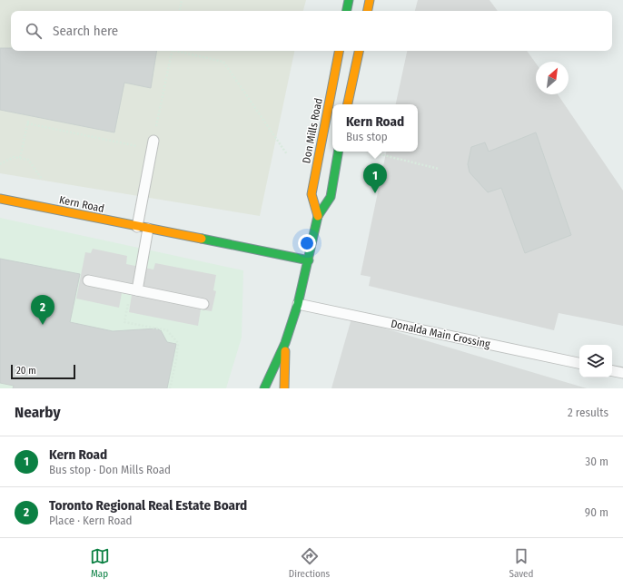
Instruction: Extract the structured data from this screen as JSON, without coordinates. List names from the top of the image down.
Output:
{
  "streets": {
    "main road": ["Don Mills Road", "Kern Road"],
    "lane": ["Donalda Main Crossing"]
  },
  "crossings": [
    ["Don Mills Road", "Kern Road"],
    ["Don Mills Road", "Donalda Main Crossing"]
  ],
  "scale_bar": "20 m",
  "north": "top right",
  "page": {
    "search": "Search here",
    "popup": ["Kern Road", "Bus stop"],
    "pins": ["1", "2"],
    "scale": "20 m",
    "heading": ["Nearby", "2 results"],
    "list": [
      {
        "mark": "1",
        "name": "Kern Road",
        "note": "Bus stop · Don Mills Road",
        "value": "30 m"
      },
      {
        "mark": "2",
        "name": "Toronto Regional Real Estate Board",
        "note": "Place · Kern Road",
        "value": "90 m"
      }
    ],
    "nav": ["Map", "Directions", "Saved"]
  }
}
